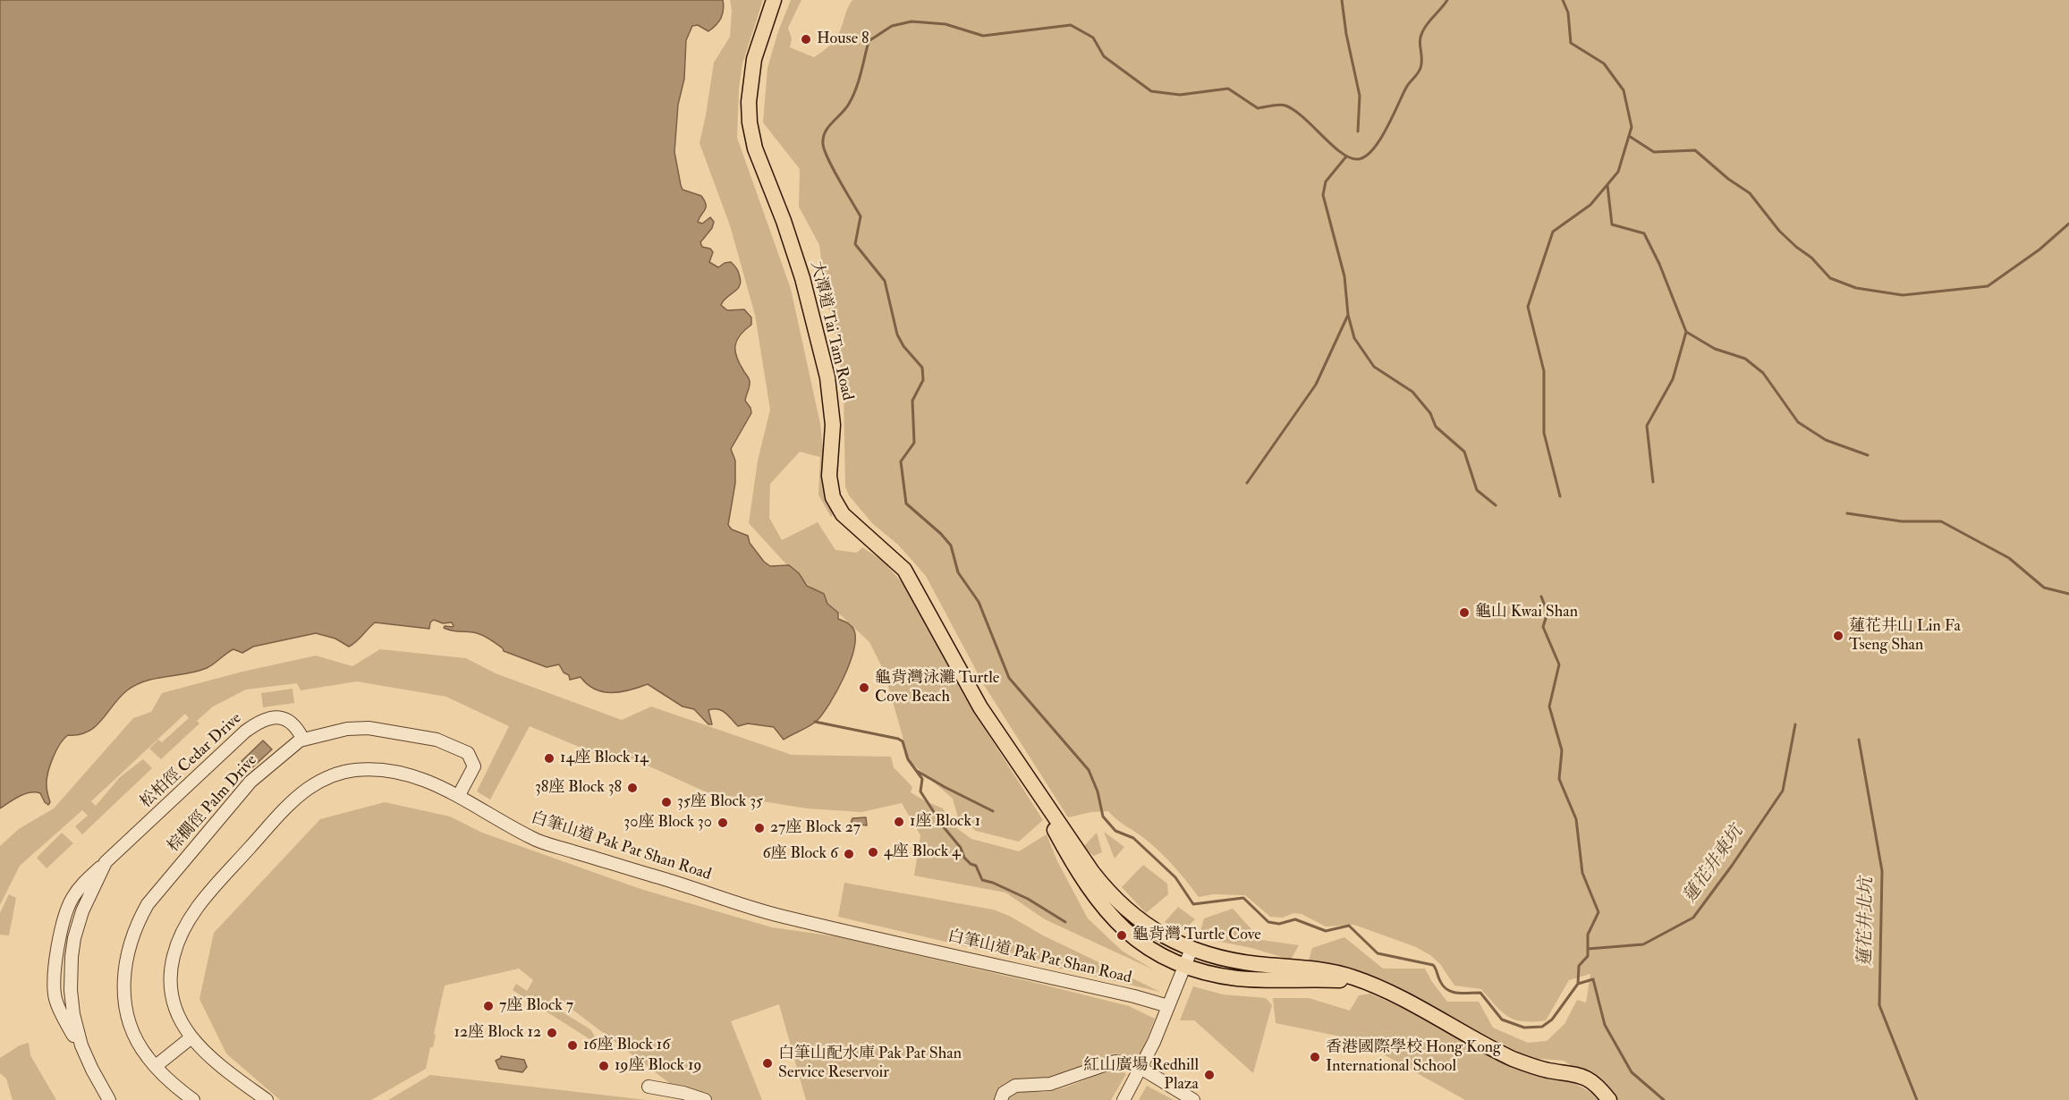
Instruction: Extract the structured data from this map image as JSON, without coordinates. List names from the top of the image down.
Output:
{
  "streets": {
    "main road": ["大潭道 Tai Tam Road"],
    "street": ["松柏徑 Cedar Drive", "棕櫚徑 Palm Drive", "白筆山道 Pak Pat Shan Road"]
  },
  "crossings": [
    ["松柏徑 Cedar Drive", "棕櫚徑 Palm Drive"],
    ["棕櫚徑 Palm Drive", "白筆山道 Pak Pat Shan Road"]
  ],
  "water": ["蓮花井東坑", "蓮花井北坑"],
  "places": [
    "House 8",
    "龜山 Kwai Shan",
    "蓮花井山 Lin Fa Tseng Shan",
    "龜背灣泳灘 Turtle Cove Beach",
    "14座 Block 14",
    "38座 Block 38",
    "35座 Block 35",
    "1座 Block 1",
    "30座 Block 30",
    "27座 Block 27",
    "4座 Block 4",
    "6座 Block 6",
    "龜背灣 Turtle Cove",
    "7座 Block 7",
    "12座 Block 12",
    "16座 Block 16",
    "香港國際學校 Hong Kong International School",
    "白筆山配水庫 Pak Pat Shan Service Reservoir",
    "19座 Block 19",
    "紅山廣場 Redhill Plaza"
  ]
}
